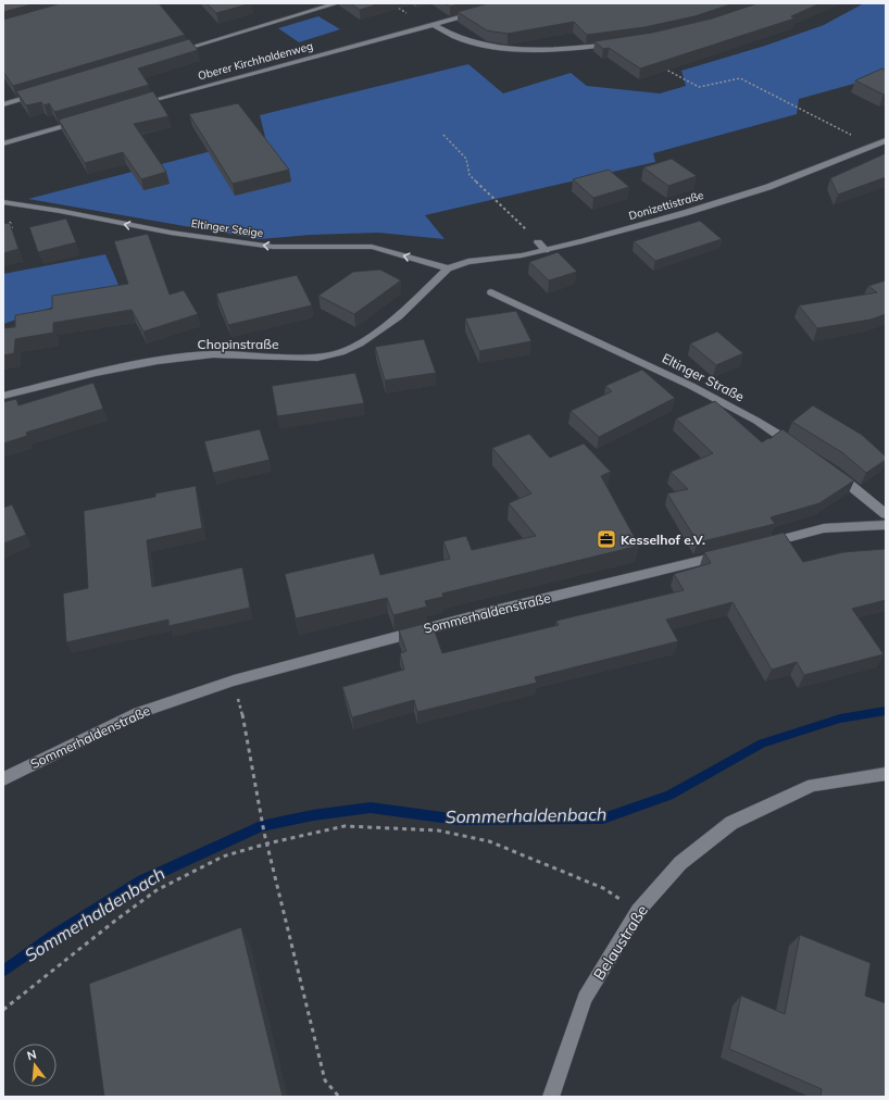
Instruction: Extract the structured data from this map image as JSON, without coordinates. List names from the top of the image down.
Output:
{
  "streets": {
    "street": [
      "Oberer Kirchhaldenweg",
      "Donizettistraße",
      "Eltinger Steige",
      "Chopinstraße",
      "Eltinger Straße",
      "Sommerhaldenstraße",
      "Belaustraße"
    ]
  },
  "crossings": [
    ["Donizettistraße", "Eltinger Steige"],
    ["Donizettistraße", "Chopinstraße"],
    ["Eltinger Steige", "Chopinstraße"]
  ],
  "one_way": ["Eltinger Steige"],
  "water": ["Sommerhaldenbach"],
  "places": {
    "office": ["Kesselhof e.V."]
  },
  "north": "top"
}
